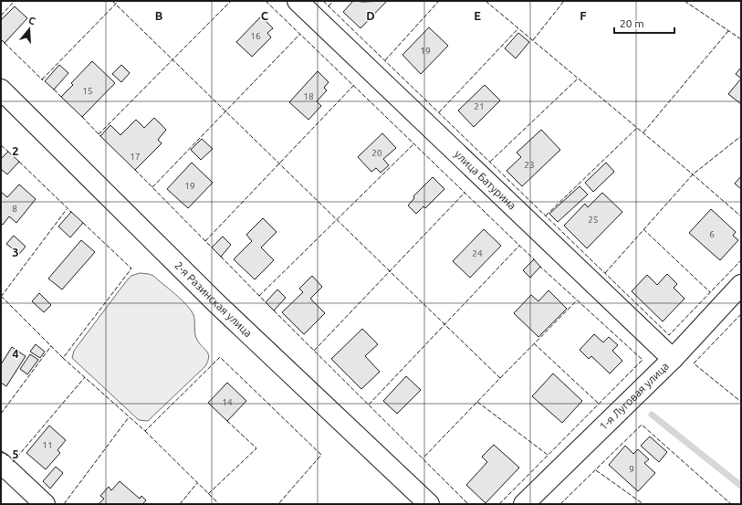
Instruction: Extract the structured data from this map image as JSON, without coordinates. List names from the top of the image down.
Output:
{
  "streets": {
    "street": ["улица Батурина", "2-я Разинская улица", "1-я Луговая улица"]
  },
  "crossings": [
    ["улица Батурина", "1-я Луговая улица"]
  ],
  "house_numbers": [
    "16",
    "19",
    "15",
    "18",
    "21",
    "20",
    "17",
    "23",
    "19",
    "8",
    "25",
    "6",
    "24",
    "14",
    "11",
    "9"
  ],
  "scale_bar": "20 m",
  "north": "top",
  "grid": {
    "columns": [
      "B",
      "C",
      "D",
      "E",
      "F"
    ],
    "rows": [
      "2",
      "3",
      "4",
      "5"
    ]
  }
}
